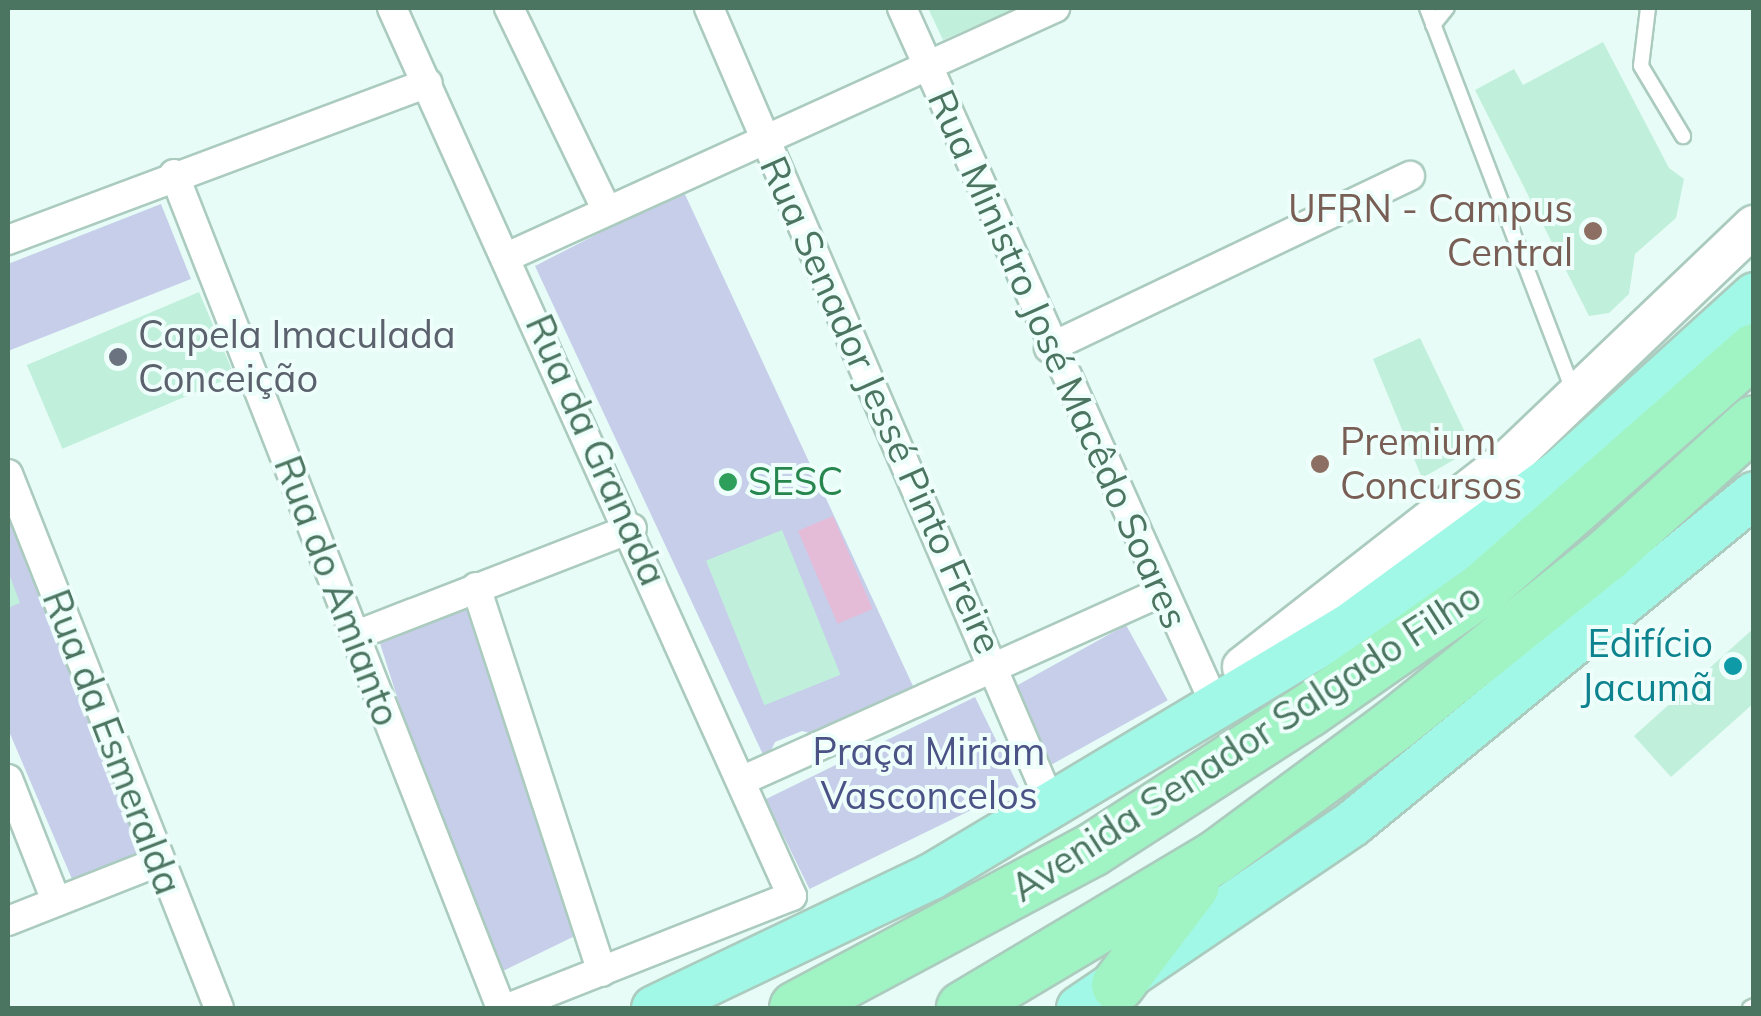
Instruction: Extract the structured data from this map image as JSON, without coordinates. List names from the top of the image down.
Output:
{
  "streets": {
    "highway": ["Avenida Senador Salgado Filho"],
    "street": [
      "Rua Ministro José Macêdo Soares",
      "Rua Senador Jessé Pinto Freire",
      "Rua da Granada",
      "Rua do Amianto",
      "Rua da Esmeralda"
    ]
  },
  "crossings": [
    ["Rua Ministro José Macêdo Soares", "Avenida Senador Salgado Filho"],
    ["Rua Senador Jessé Pinto Freire", "Avenida Senador Salgado Filho"]
  ],
  "parks": ["Praça Miriam Vasconcelos"],
  "places": [
    "UFRN - Campus Central",
    "Capela Imaculada Conceição",
    "Premium Concursos",
    "SESC",
    "Edifício Jacumã"
  ]
}
